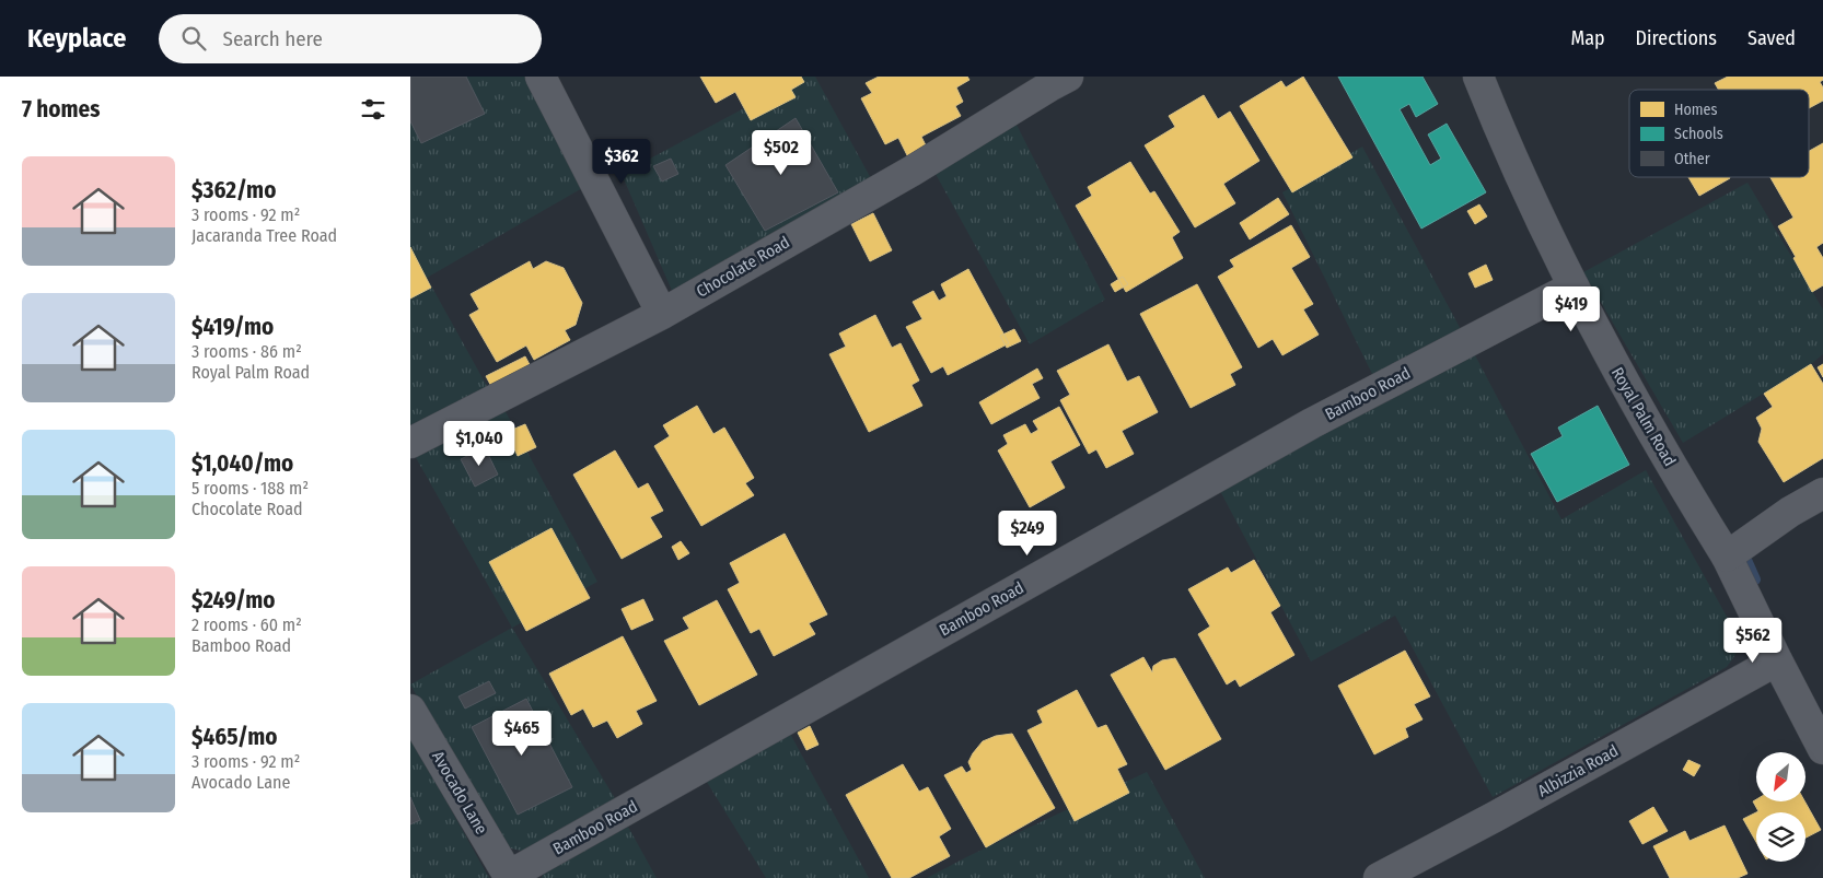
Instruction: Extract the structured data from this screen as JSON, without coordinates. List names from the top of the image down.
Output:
{
  "streets": {
    "street": [
      "Chocolate Road",
      "Bamboo Road",
      "Royal Palm Road",
      "Albizzia Road",
      "Avocado Lane"
    ]
  },
  "crossings": [
    ["Bamboo Road", "Royal Palm Road"],
    ["Bamboo Road", "Avocado Lane"],
    ["Royal Palm Road", "Albizzia Road"]
  ],
  "legend": ["Homes", "Schools", "Other"],
  "north": "bottom left",
  "page": {
    "header": "Keyplace",
    "search": "Search here",
    "nav": ["Map", "Directions", "Saved"],
    "heading": "7 homes",
    "price": [
      "$502",
      "$362",
      "$419",
      "$1,040",
      "$249",
      "$562",
      "$465"
    ],
    "list": [
      {
        "name": "$362/mo",
        "note": "3 rooms · 92 m² · Jacaranda Tree Road"
      },
      {
        "name": "$419/mo",
        "note": "3 rooms · 86 m² · Royal Palm Road"
      },
      {
        "name": "$1,040/mo",
        "note": "5 rooms · 188 m² · Chocolate Road"
      },
      {
        "name": "$249/mo",
        "note": "2 rooms · 60 m² · Bamboo Road"
      },
      {
        "name": "$465/mo",
        "note": "3 rooms · 92 m² · Avocado Lane"
      }
    ]
  }
}
